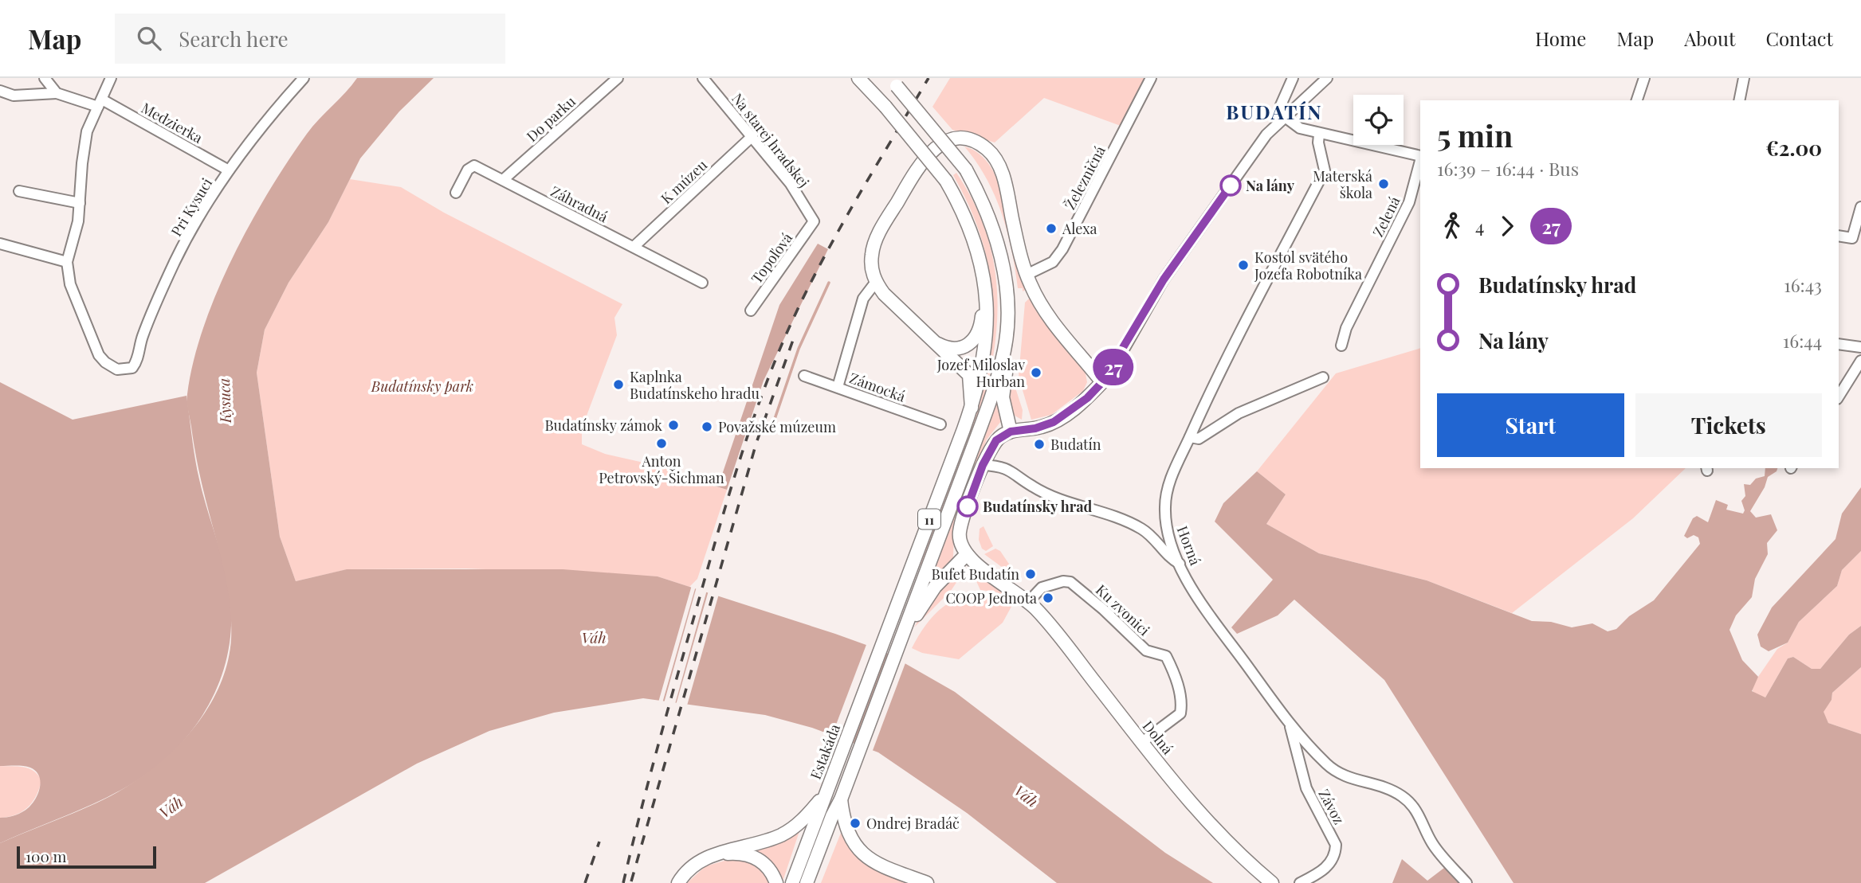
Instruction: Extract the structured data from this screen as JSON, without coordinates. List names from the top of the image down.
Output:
{
  "streets": {
    "main road": ["11", "Dolná", "Estakáda"],
    "street": [
      "Do parku",
      "Medzierka",
      "Na starej hradskej",
      "Železničná",
      "K múzeu",
      "Záhradná",
      "Pri Kysuci",
      "Zelená",
      "Topoľová",
      "Zámocká",
      "Horná",
      "Ku zvonici",
      "Závoz"
    ]
  },
  "crossings": [
    ["Do parku", "Záhradná"],
    ["Medzierka", "Pri Kysuci"],
    ["Na starej hradskej", "K múzeu"],
    ["Na starej hradskej", "Topoľová"],
    ["K múzeu", "Záhradná"],
    ["11", "Estakáda"],
    ["Horná", "Závoz"],
    ["Ku zvonici", "Dolná"]
  ],
  "districts": ["BUDATÍN"],
  "water": ["Kysuca", "Váh"],
  "parks": ["Budatínsky park"],
  "places": [
    "Materská škola",
    "Na lány",
    "Alexa",
    "Kostol svätého Jozefa Robotníka",
    "Jozef Miloslav Hurban",
    "Kaplnka Budatínskeho hradu",
    "Budatínsky zámok",
    "Považské múzeum",
    "Anton Petrovský-Šichman",
    "Budatín",
    "Budatínsky hrad",
    "Bufet Budatín",
    "COOP Jednota",
    "Ondrej Bradáč"
  ],
  "lines": ["bus line 27"],
  "scale_bar": "100 m",
  "page": {
    "header": "Map",
    "search": "Search here",
    "nav": [
      "Home",
      "Map",
      "About",
      "Contact"
    ],
    "on_map": "27",
    "heading": ["5 min", "16:39 – 16:44 · Bus", "€2.00"],
    "legs": ["4", "27"],
    "list": [
      {
        "name": "Budatínsky hrad",
        "value": "16:43"
      },
      {
        "name": "Na lány",
        "value": "16:44"
      }
    ],
    "buttons": ["Start", "Tickets"],
    "scale": "100 m"
  }
}
